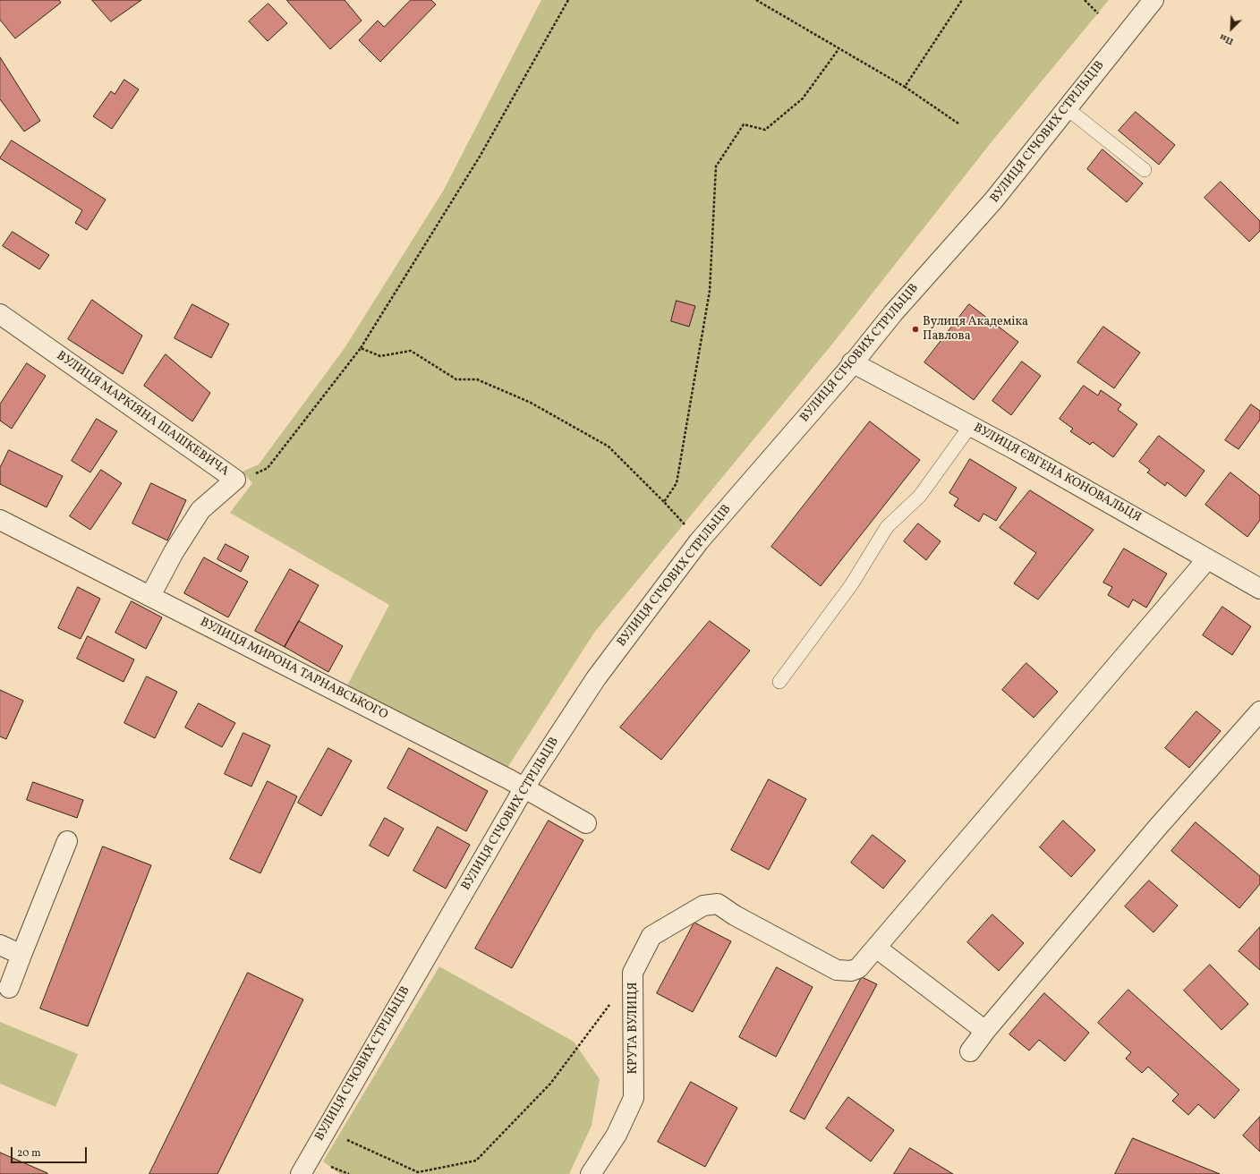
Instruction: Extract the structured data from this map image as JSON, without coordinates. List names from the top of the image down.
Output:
{
  "streets": {
    "street": [
      "ВУЛИЦЯ СІЧОВИХ СТРІЛЬЦІВ",
      "ВУЛИЦЯ МАРКІЯНА ШАШКЕВИЧА",
      "ВУЛИЦЯ ЄВГЕНА КОНОВАЛЬЦЯ",
      "ВУЛИЦЯ МИРОНА ТАРНАВСЬКОГО",
      "КРУТА ВУЛИЦЯ"
    ]
  },
  "crossings": [
    ["ВУЛИЦЯ СІЧОВИХ СТРІЛЬЦІВ", "ВУЛИЦЯ ЄВГЕНА КОНОВАЛЬЦЯ"],
    ["ВУЛИЦЯ СІЧОВИХ СТРІЛЬЦІВ", "ВУЛИЦЯ МИРОНА ТАРНАВСЬКОГО"],
    ["ВУЛИЦЯ МАРКІЯНА ШАШКЕВИЧА", "ВУЛИЦЯ МИРОНА ТАРНАВСЬКОГО"]
  ],
  "places": ["Вулиця Академіка Павлова"],
  "scale_bar": "20 m",
  "north": "bottom left"
}
